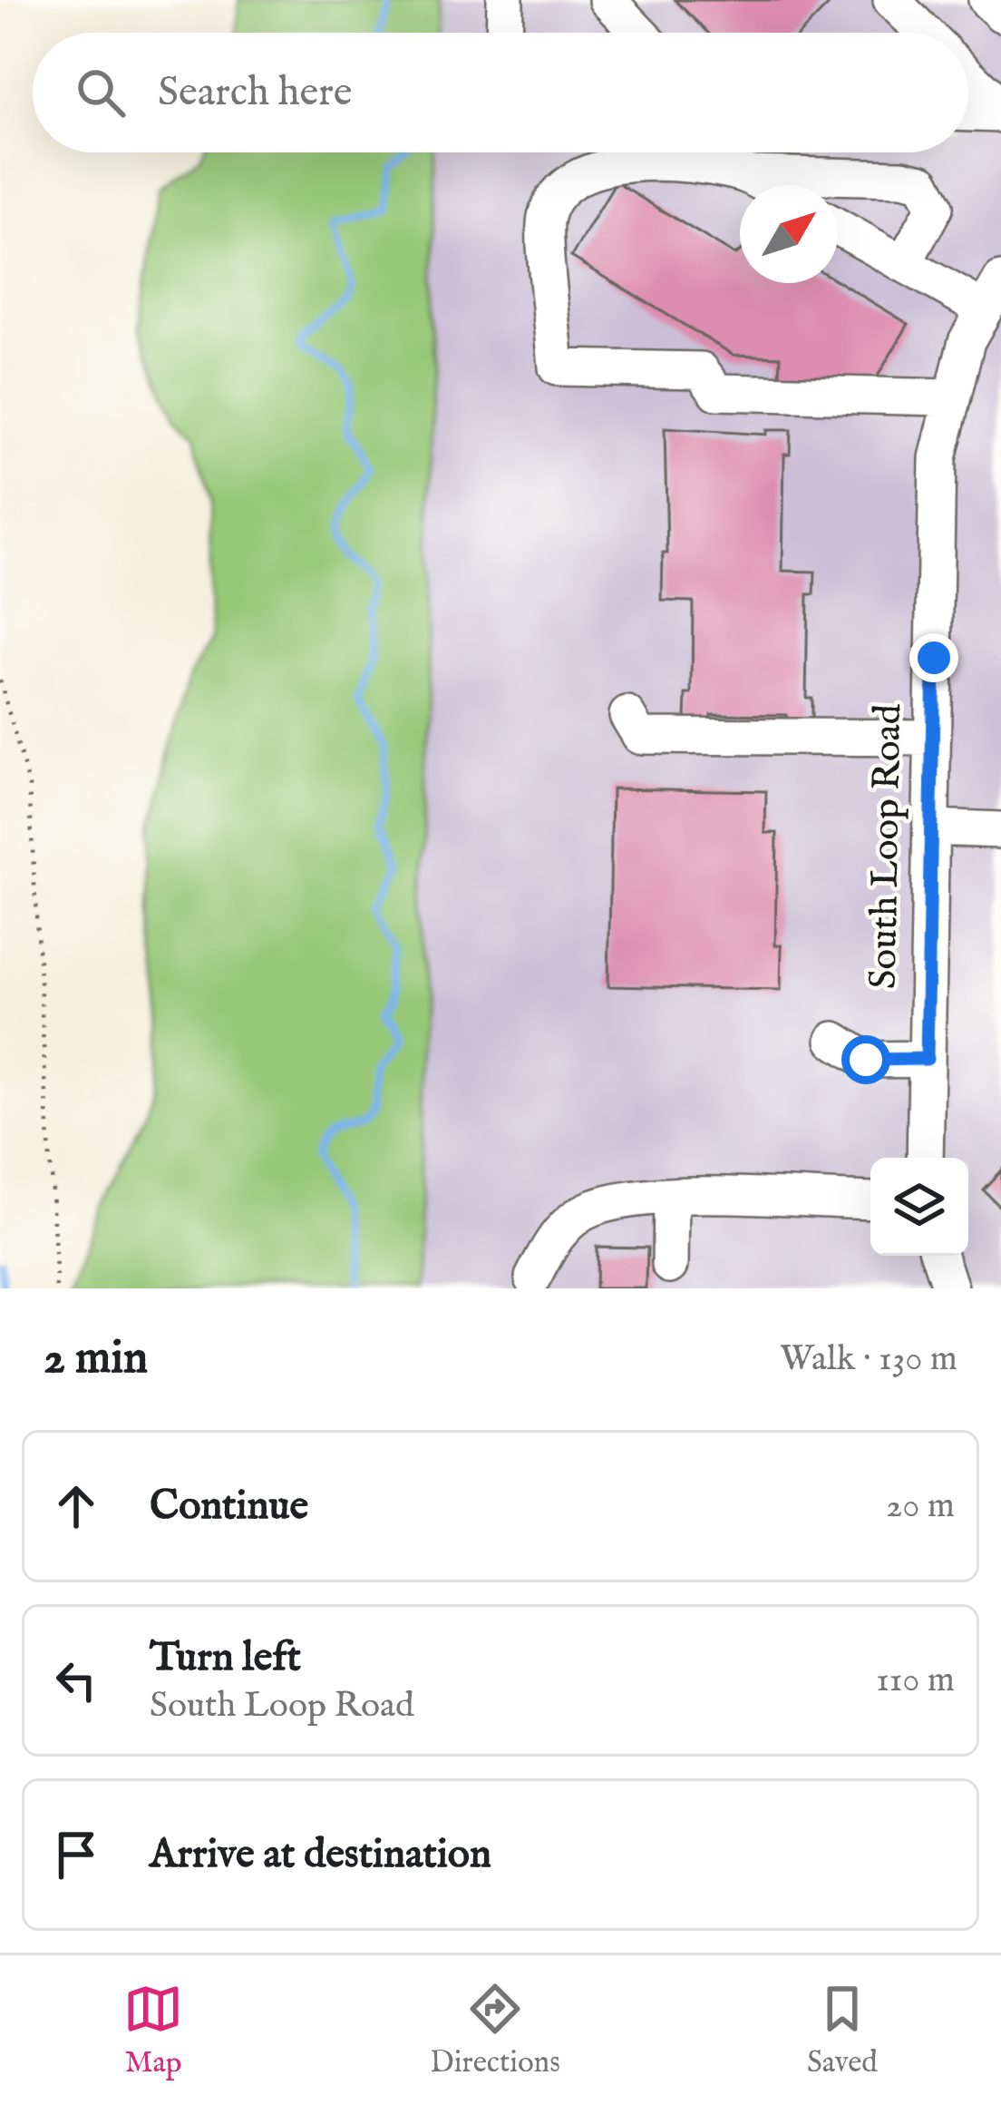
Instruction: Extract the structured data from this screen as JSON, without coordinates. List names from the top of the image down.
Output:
{
  "streets": {
    "street": ["South Loop Road"]
  },
  "north": "top right",
  "page": {
    "search": "Search here",
    "heading": ["2 min", "Walk · 130 m"],
    "list": [
      ["Continue", "20 m"],
      ["Turn left", "South Loop Road", "110 m"],
      "Arrive at destination"
    ],
    "nav": ["Map", "Directions", "Saved"]
  }
}
